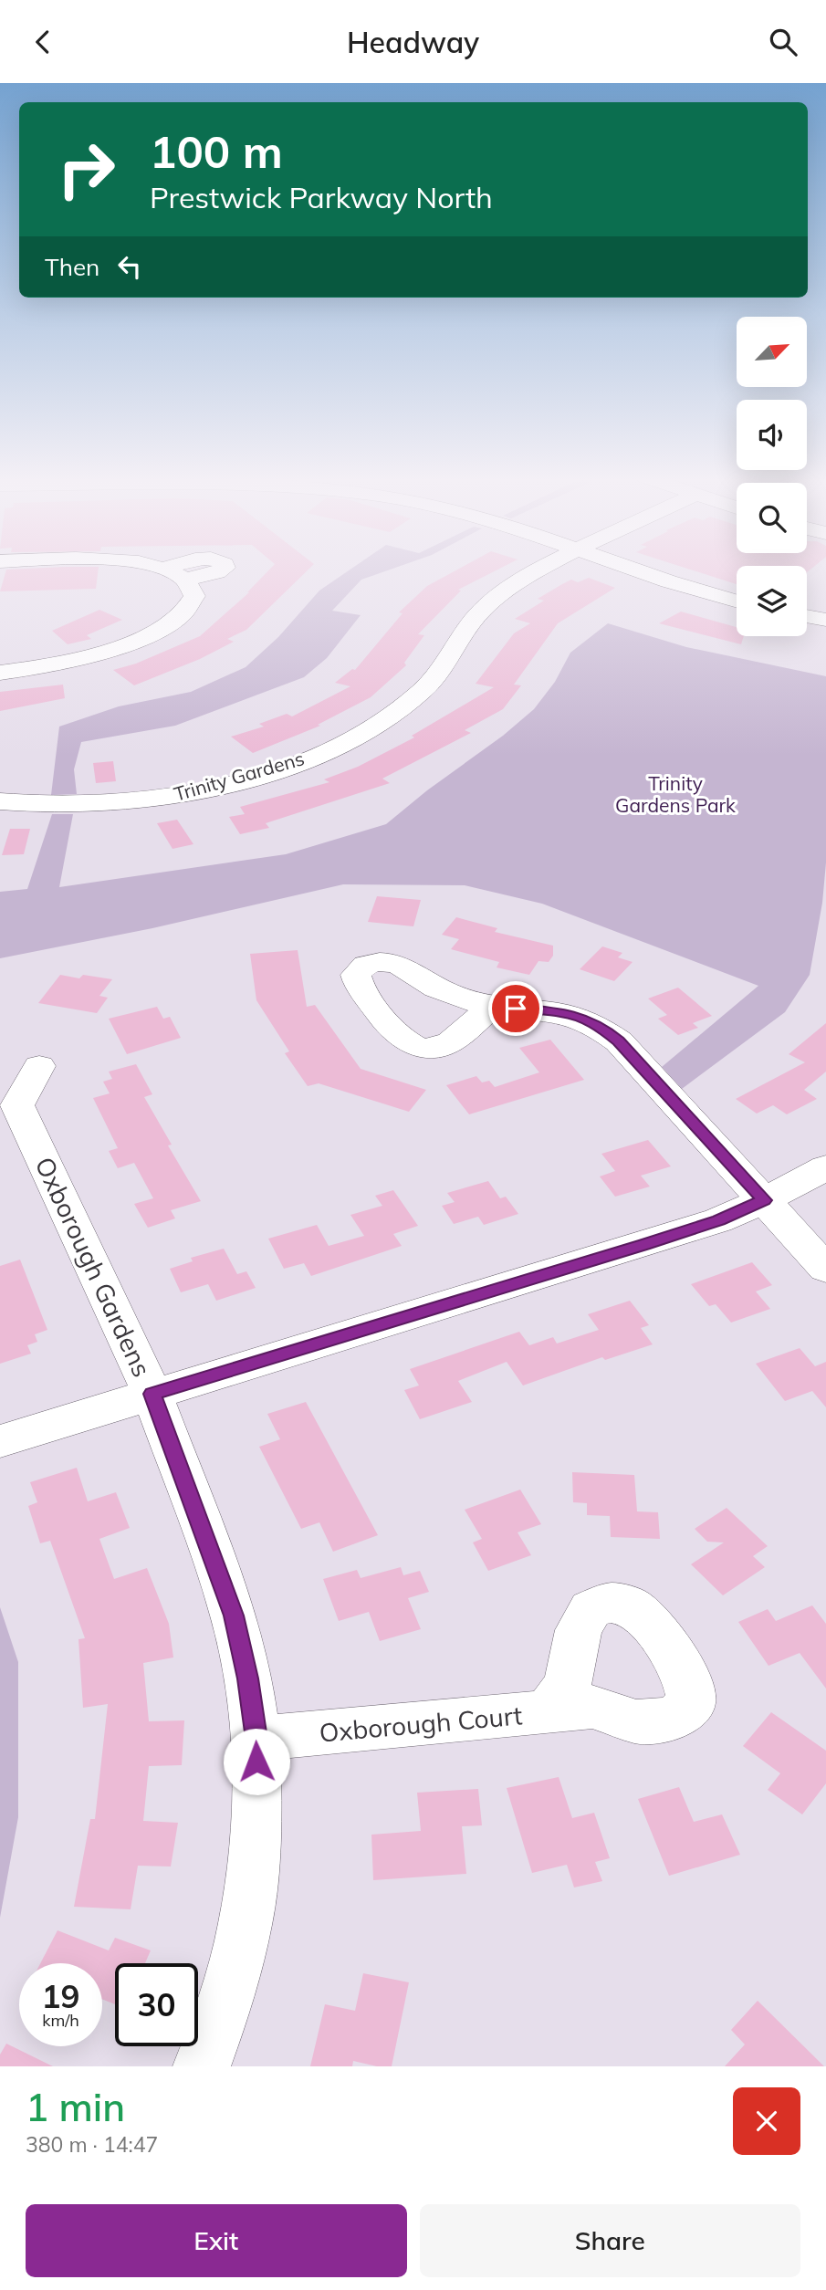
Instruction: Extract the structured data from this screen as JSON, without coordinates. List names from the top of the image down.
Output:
{
  "streets": {
    "street": ["Trinity Gardens", "Oxborough Gardens", "Oxborough Court"]
  },
  "crossings": [
    ["Oxborough Gardens", "Oxborough Court"]
  ],
  "parks": ["Trinity Gardens Park"],
  "north": "top right",
  "page": {
    "header": "Headway",
    "turn": ["100 m", "Prestwick Parkway North"],
    "then": "Then",
    "speed": "19 km/h",
    "limit": "30",
    "heading": ["1 min", "380 m · 14:47"],
    "buttons": ["Exit", "Share"]
  }
}
